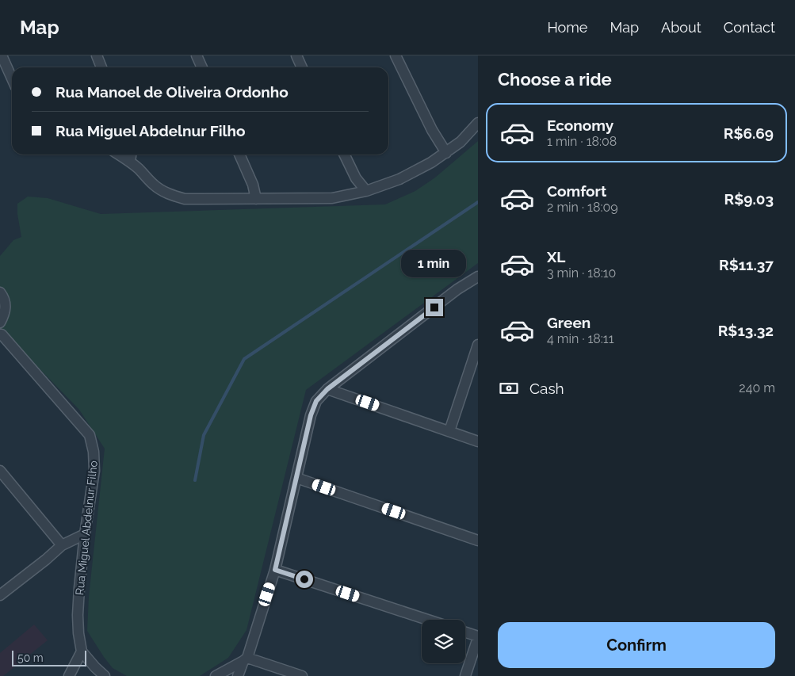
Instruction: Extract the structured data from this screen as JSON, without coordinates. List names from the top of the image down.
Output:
{
  "streets": {
    "street": ["Rua Miguel Abdelnur Filho"]
  },
  "scale_bar": "50 m",
  "page": {
    "header": "Map",
    "nav": [
      "Home",
      "Map",
      "About",
      "Contact"
    ],
    "heading": "Choose a ride",
    "banner": ["Rua Manoel de Oliveira Ordonho", "Rua Miguel Abdelnur Filho"],
    "list": [
      {
        "name": "Economy",
        "note": "1 min · 18:08",
        "value": "R$6.69"
      },
      {
        "name": "Comfort",
        "note": "2 min · 18:09",
        "value": "R$9.03"
      },
      {
        "name": "XL",
        "note": "3 min · 18:10",
        "value": "R$11.37"
      },
      {
        "name": "Green",
        "note": "4 min · 18:11",
        "value": "R$13.32"
      }
    ],
    "bubble": "1 min",
    "pay": ["Cash", "240 m"],
    "buttons": "Confirm",
    "scale": "50 m"
  }
}
